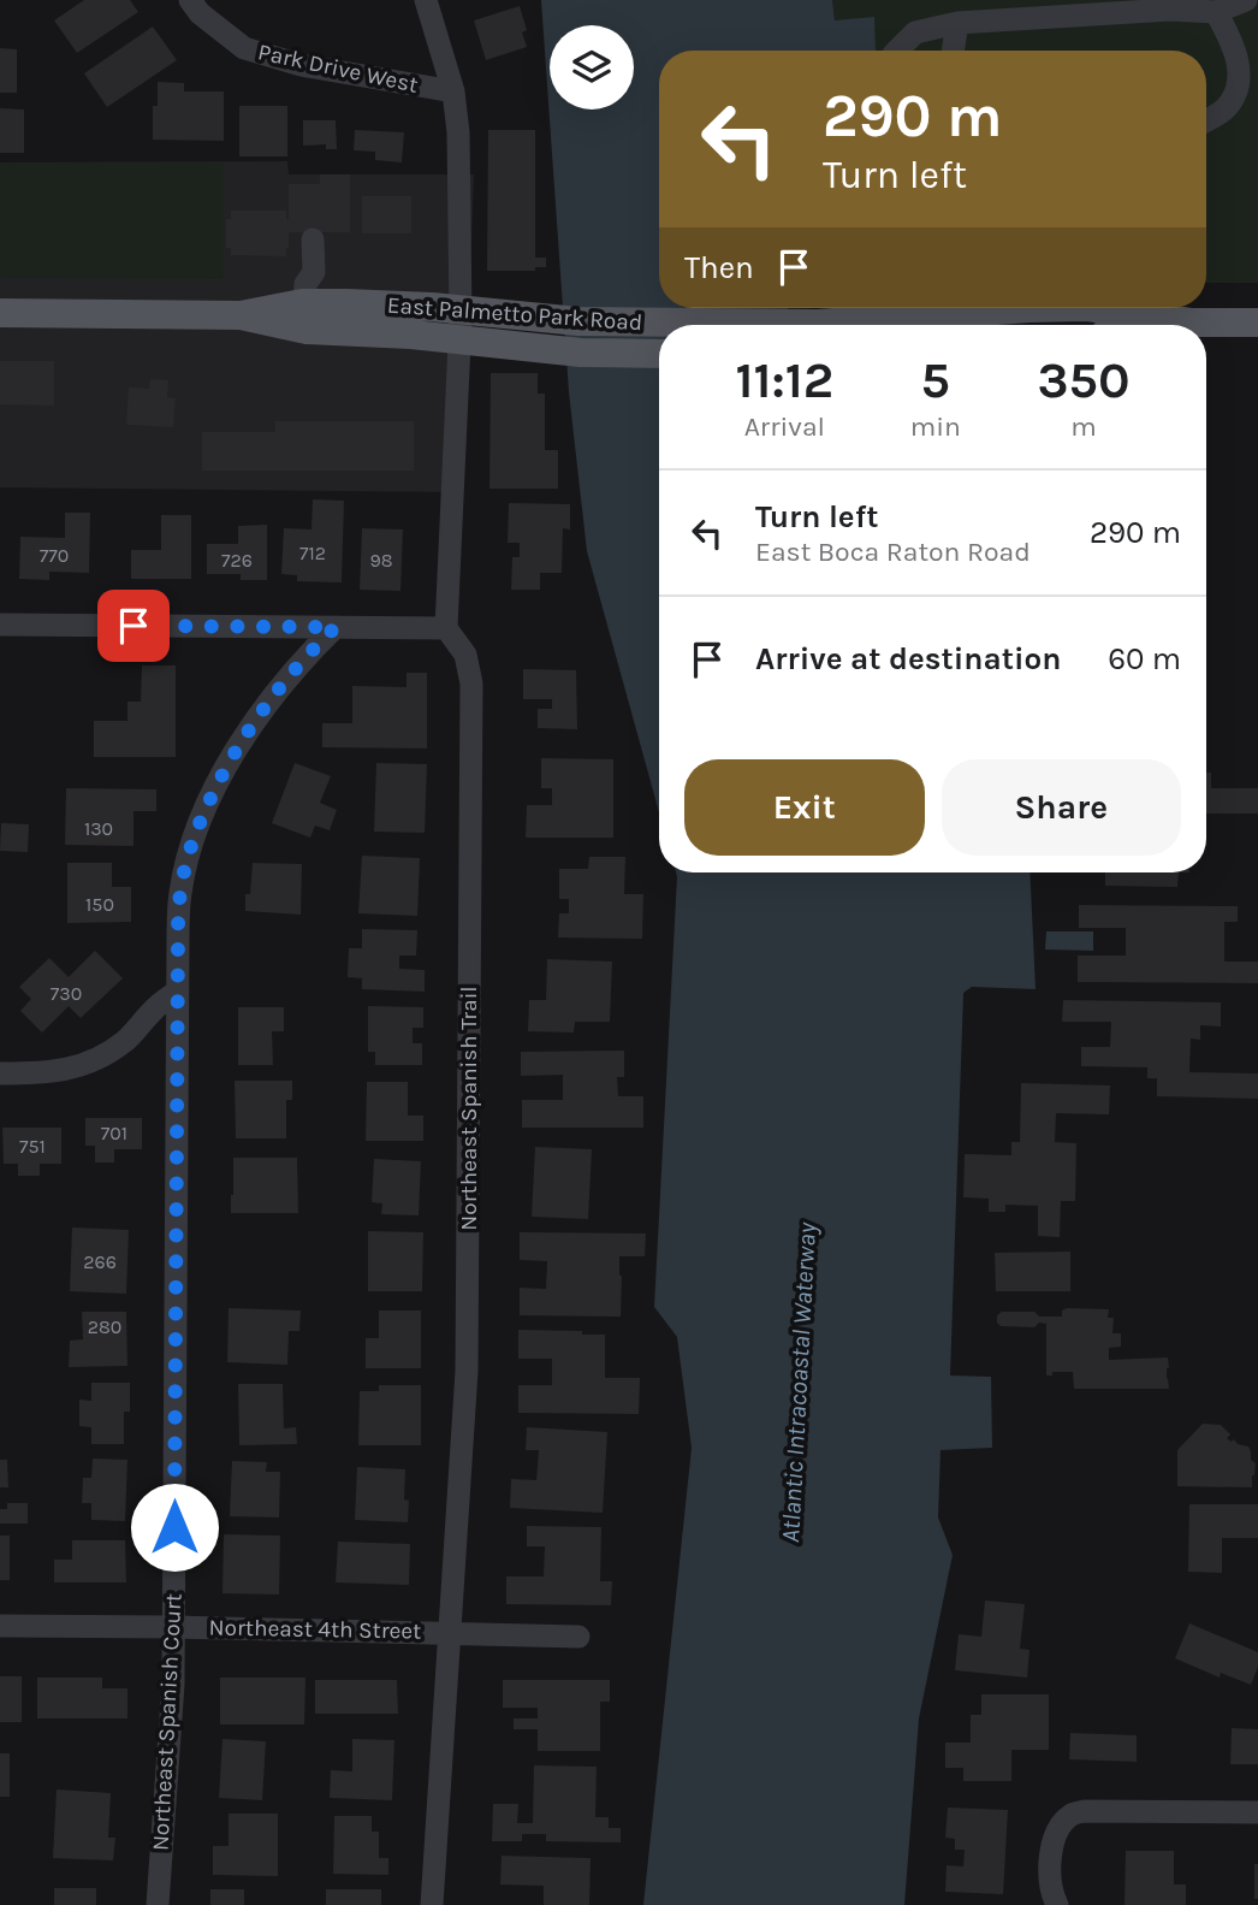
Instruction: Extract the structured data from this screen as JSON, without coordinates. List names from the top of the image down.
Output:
{
  "streets": {
    "main road": ["East Palmetto Park Road"],
    "street": [
      "Park Drive West",
      "Northeast Spanish Trail",
      "Northeast 4th Street",
      "Northeast Spanish Court"
    ]
  },
  "crossings": [
    ["Northeast Spanish Trail", "Northeast 4th Street"],
    ["Northeast 4th Street", "Northeast Spanish Court"]
  ],
  "water": ["Atlantic Intracoastal Waterway"],
  "house_numbers": [
    "712",
    "770",
    "726",
    "98",
    "130",
    "150",
    "730",
    "701",
    "751",
    "266",
    "280"
  ],
  "page": {
    "turn": ["290 m", "Turn left"],
    "then": "Then",
    "eta": [
      "11:12",
      "Arrival",
      "5",
      "min",
      "350",
      "m"
    ],
    "list": [
      {
        "name": "Turn left",
        "note": "East Boca Raton Road",
        "value": "290 m"
      },
      {
        "name": "Arrive at destination",
        "value": "60 m"
      }
    ],
    "buttons": ["Exit", "Share"]
  }
}
